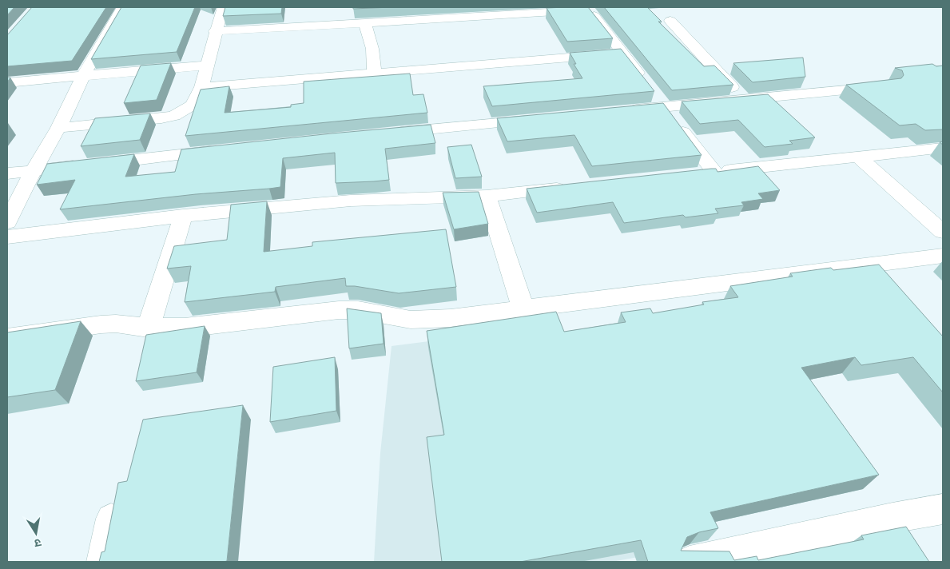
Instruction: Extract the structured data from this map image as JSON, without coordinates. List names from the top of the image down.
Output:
{
  "north": "bottom"
}
